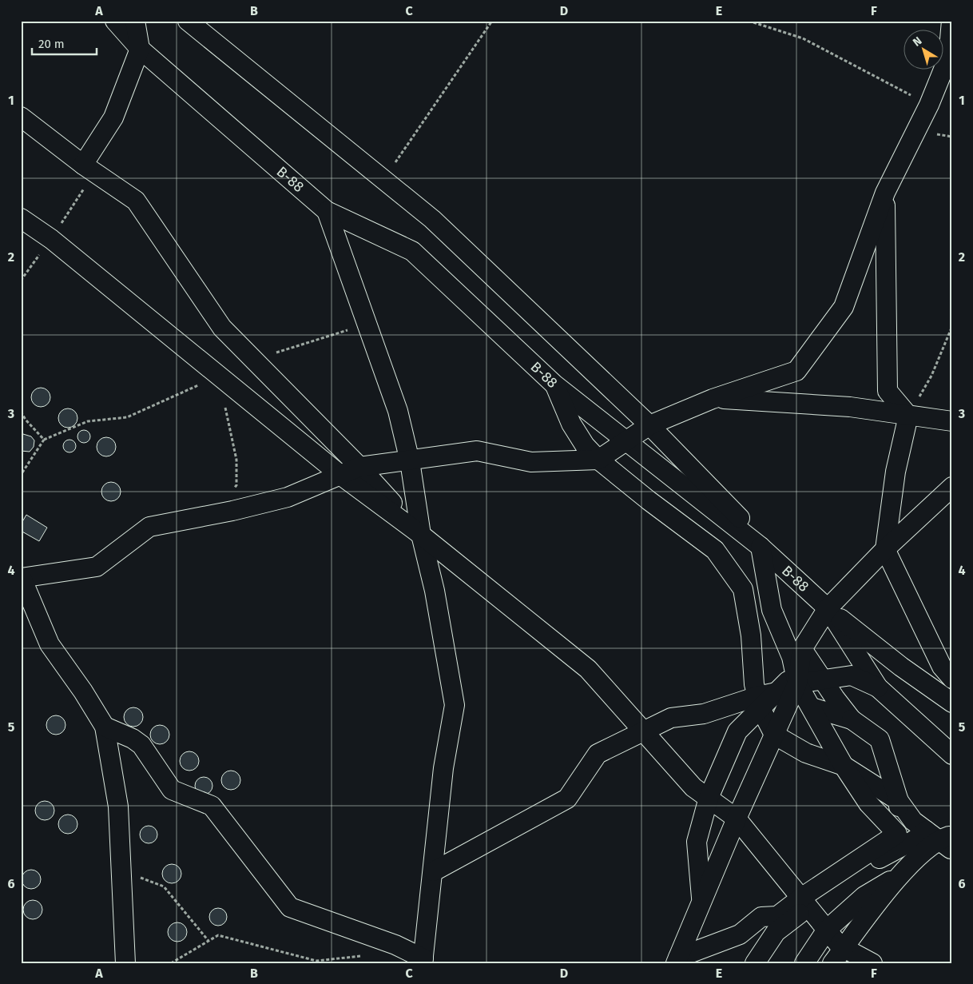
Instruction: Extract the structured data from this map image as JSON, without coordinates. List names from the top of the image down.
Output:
{
  "streets": {
    "street": ["B-88"]
  },
  "scale_bar": "20 m",
  "north": "top left",
  "grid": {
    "columns": [
      "A",
      "B",
      "C",
      "D",
      "E",
      "F"
    ],
    "rows": [
      "1",
      "2",
      "3",
      "4",
      "5",
      "6"
    ]
  }
}
